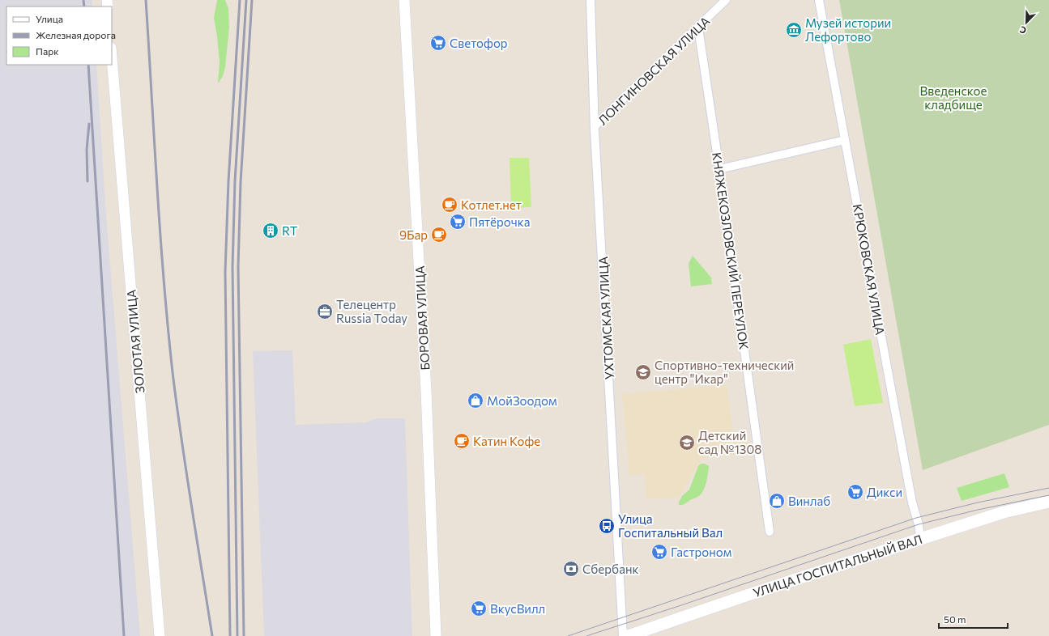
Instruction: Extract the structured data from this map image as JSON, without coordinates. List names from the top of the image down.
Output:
{
  "streets": {
    "main road": ["УЛИЦА ГОСПИТАЛЬНЫЙ ВАЛ"],
    "street": [
      "ЛОНГИНОВСКАЯ УЛИЦА",
      "КНЯЖЕКОЗЛОВСКИЙ ПЕРЕУЛОК",
      "КРЮКОВСКАЯ УЛИЦА",
      "БОРОВАЯ УЛИЦА",
      "УХТОМСКАЯ УЛИЦА",
      "ЗОЛОТАЯ УЛИЦА"
    ]
  },
  "crossings": [
    ["ЛОНГИНОВСКАЯ УЛИЦА", "КНЯЖЕКОЗЛОВСКИЙ ПЕРЕУЛОК"],
    ["ЛОНГИНОВСКАЯ УЛИЦА", "УХТОМСКАЯ УЛИЦА"],
    ["КРЮКОВСКАЯ УЛИЦА", "УЛИЦА ГОСПИТАЛЬНЫЙ ВАЛ"]
  ],
  "parks": ["Введенское кладбище"],
  "places": {
    "museum": ["Музей истории Лефортово"],
    "supermarket": [
      "Светофор",
      "Пятёрочка",
      "Дикси",
      "Гастроном",
      "ВкусВилл"
    ],
    "cafe": ["Котлет.нет", "9Бар", "Катин Кофе"],
    "building": ["RT"],
    "office": ["Телецентр Russia Today"],
    "school or university": ["Спортивно-технический центр \"Икар\"", "Детский сад №1308"],
    "shop": ["МойЗоодом", "Винлаб"],
    "bus stop": ["Улица Госпитальный Вал"],
    "bank": ["Сбербанк"]
  },
  "legend": ["Улица", "Железная дорога", "Парк"],
  "scale_bar": "50 m",
  "north": "bottom left"
}
